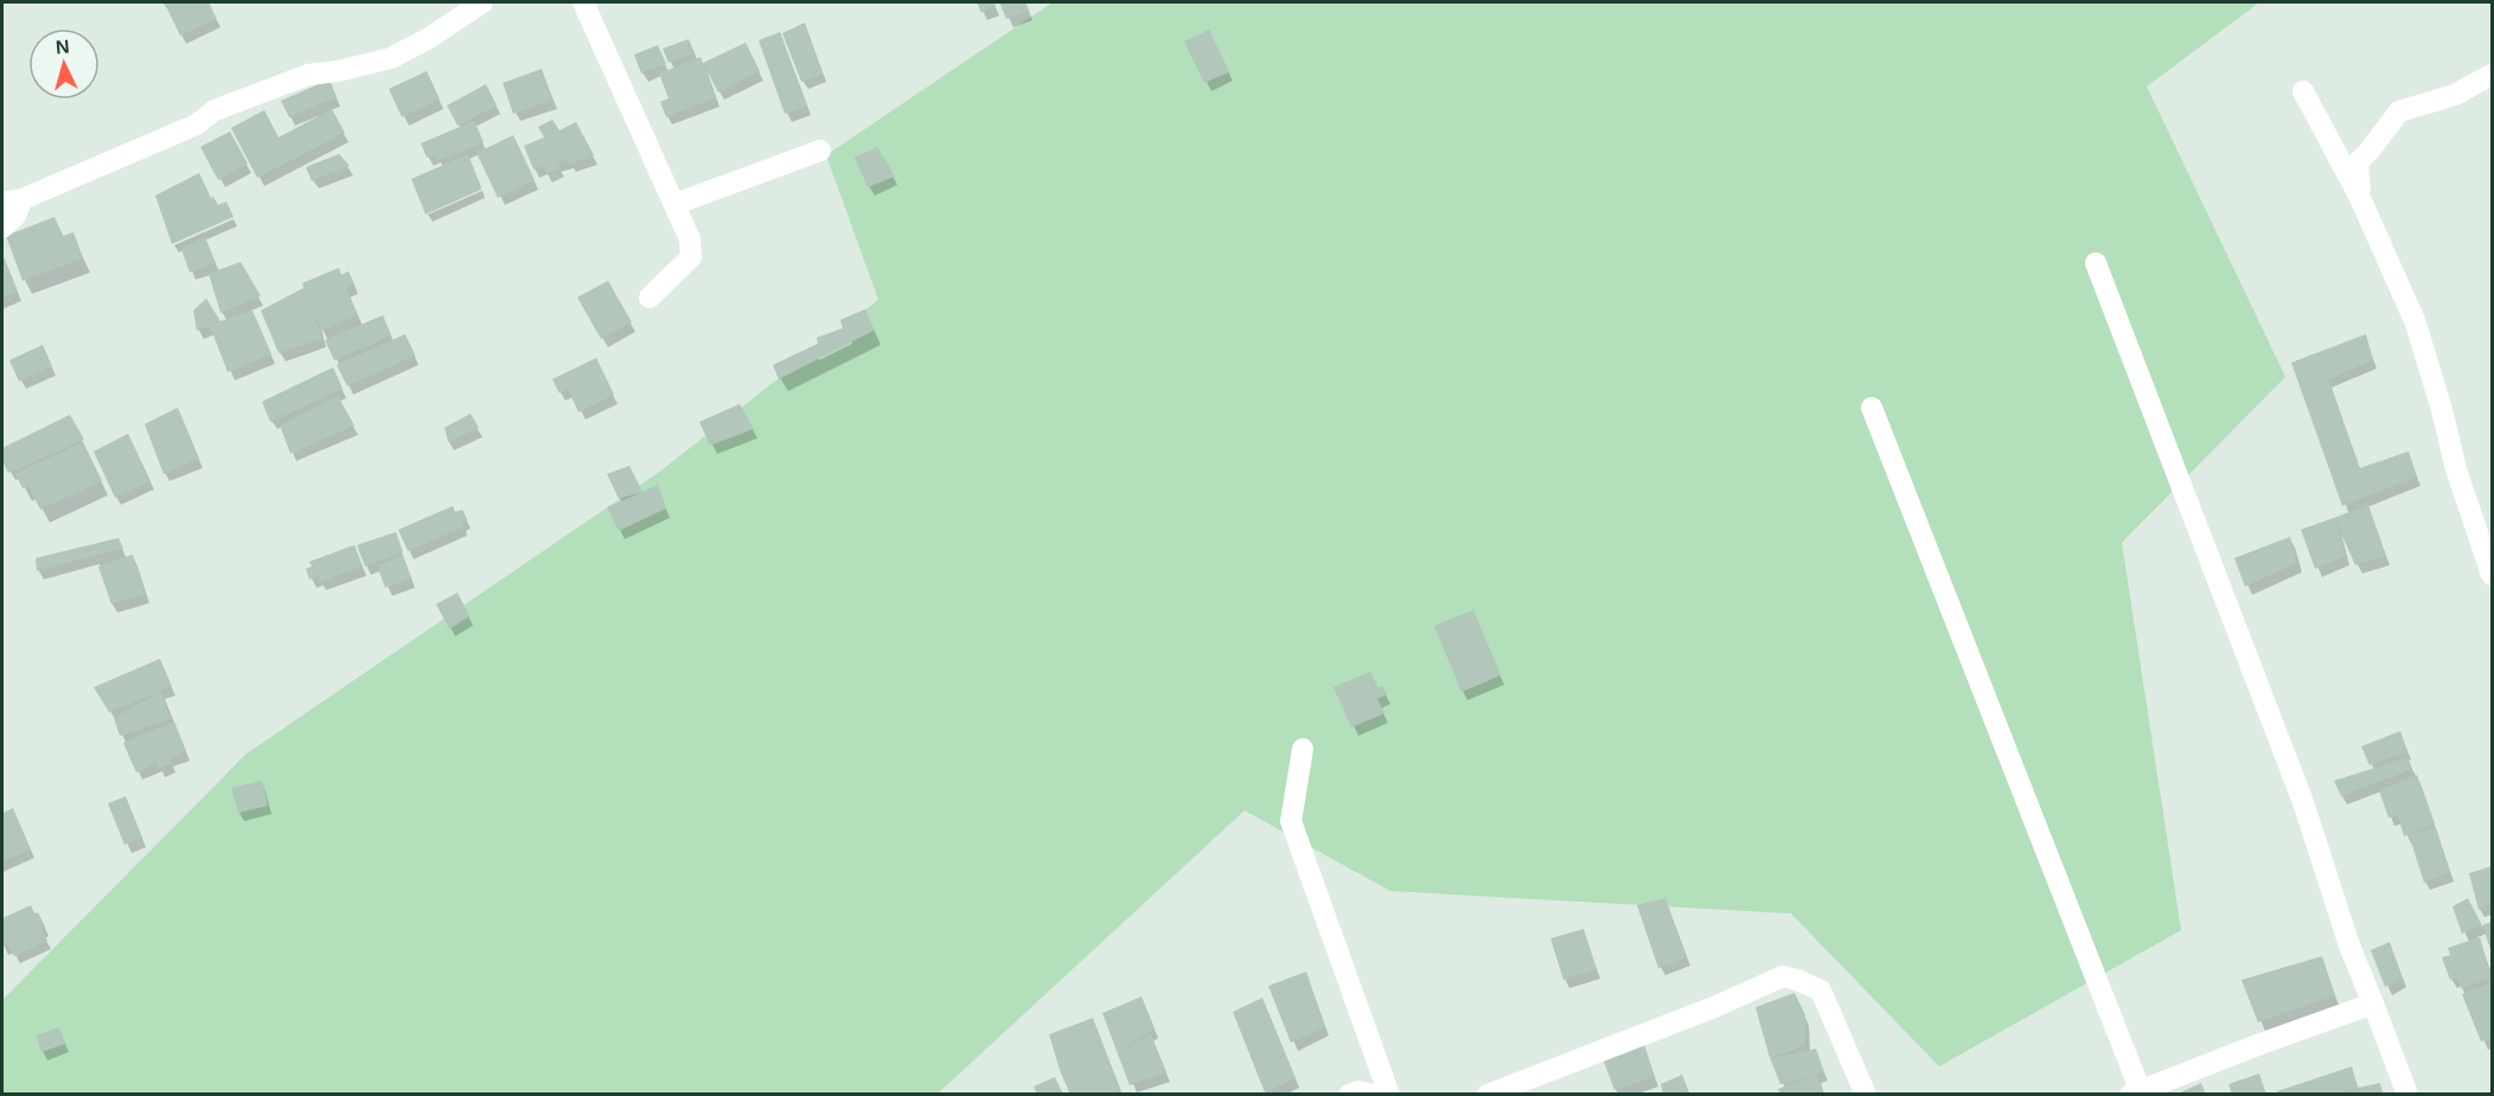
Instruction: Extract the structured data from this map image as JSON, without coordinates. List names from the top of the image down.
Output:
{
  "north": "top"
}
